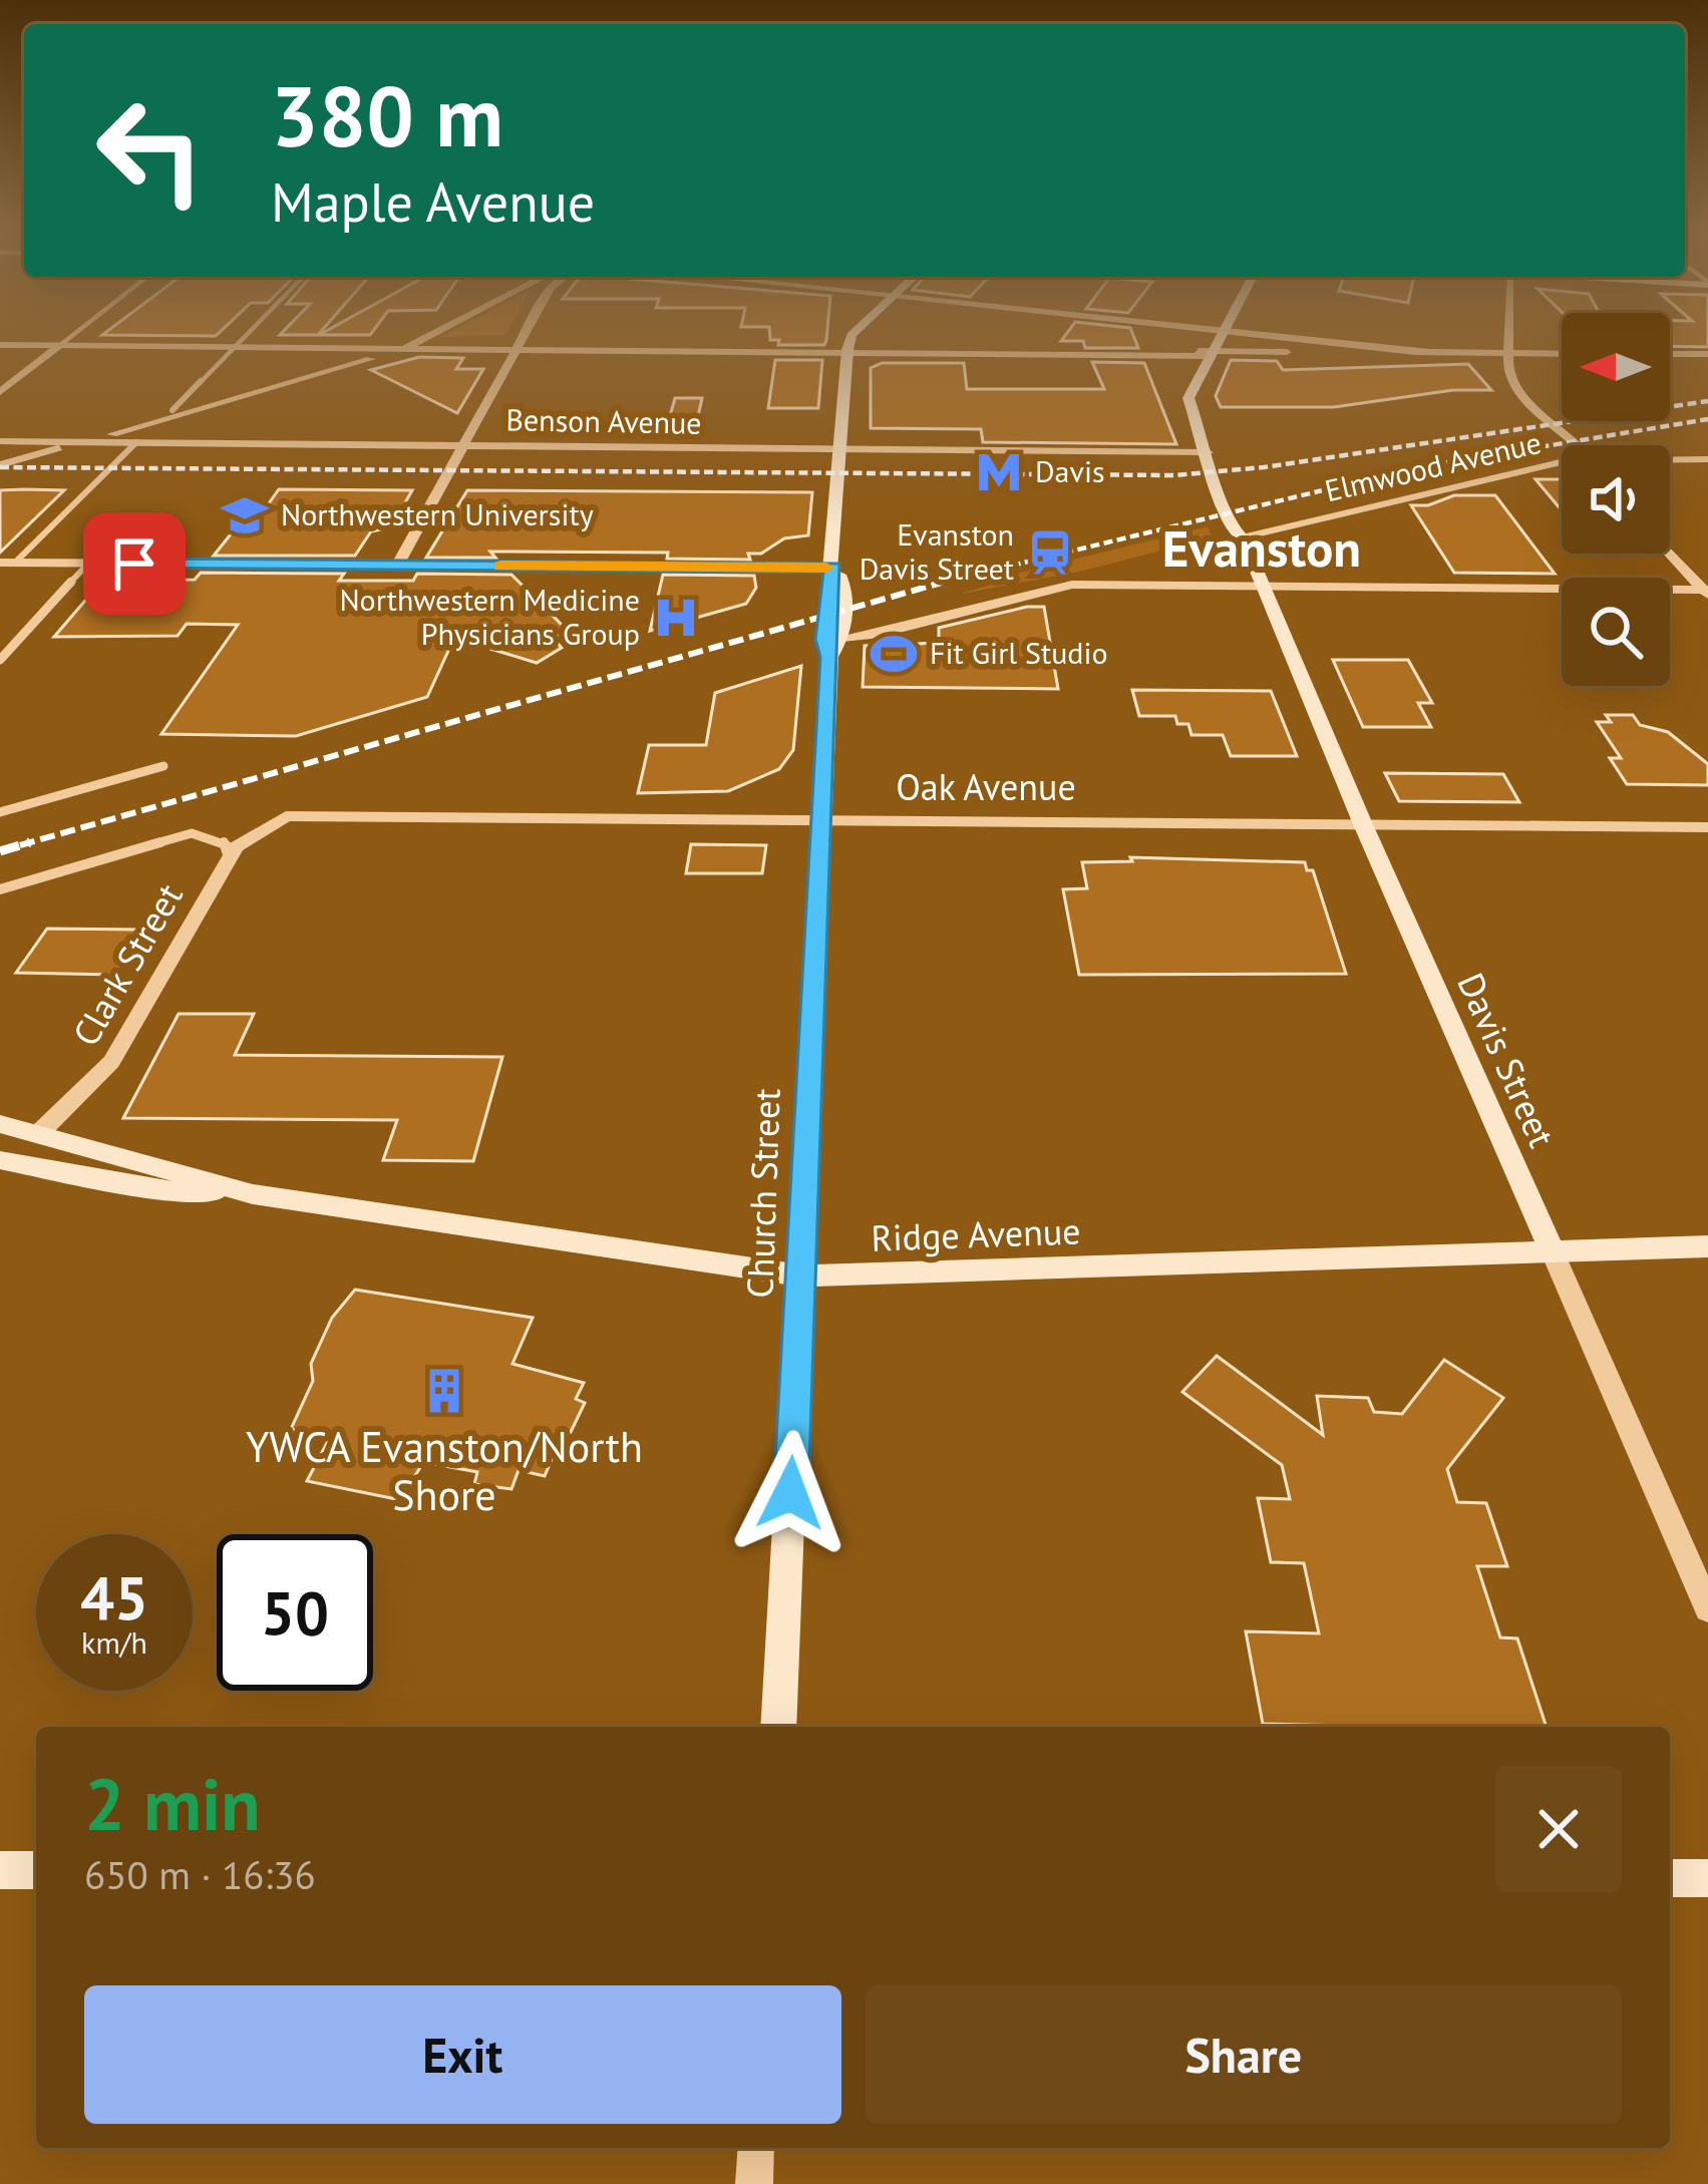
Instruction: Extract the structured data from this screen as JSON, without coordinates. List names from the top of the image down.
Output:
{
  "streets": {
    "main road": ["Davis Street", "Church Street", "Ridge Avenue"],
    "street": [
      "Benson Avenue",
      "Elmwood Avenue",
      "Oak Avenue",
      "Clark Street"
    ]
  },
  "crossings": [
    ["Benson Avenue", "Davis Street"],
    ["Benson Avenue", "Church Street"],
    ["Elmwood Avenue", "Davis Street"],
    ["Oak Avenue", "Clark Street"],
    ["Oak Avenue", "Davis Street"],
    ["Oak Avenue", "Church Street"],
    ["Clark Street", "Ridge Avenue"],
    ["Davis Street", "Ridge Avenue"],
    ["Church Street", "Ridge Avenue"]
  ],
  "districts": ["Evanston"],
  "places": {
    "metro station": ["Davis"],
    "school or university": ["Northwestern University"],
    "station": ["Evanston Davis Street"],
    "hospital": ["Northwestern Medicine Physicians Group"],
    "sports": ["Fit Girl Studio"],
    "building": ["YWCA Evanston/North Shore"]
  },
  "north": "left",
  "page": {
    "turn": ["380 m", "Maple Avenue"],
    "speed": "45 km/h",
    "limit": "50",
    "heading": ["2 min", "650 m · 16:36"],
    "buttons": ["Exit", "Share"]
  }
}
